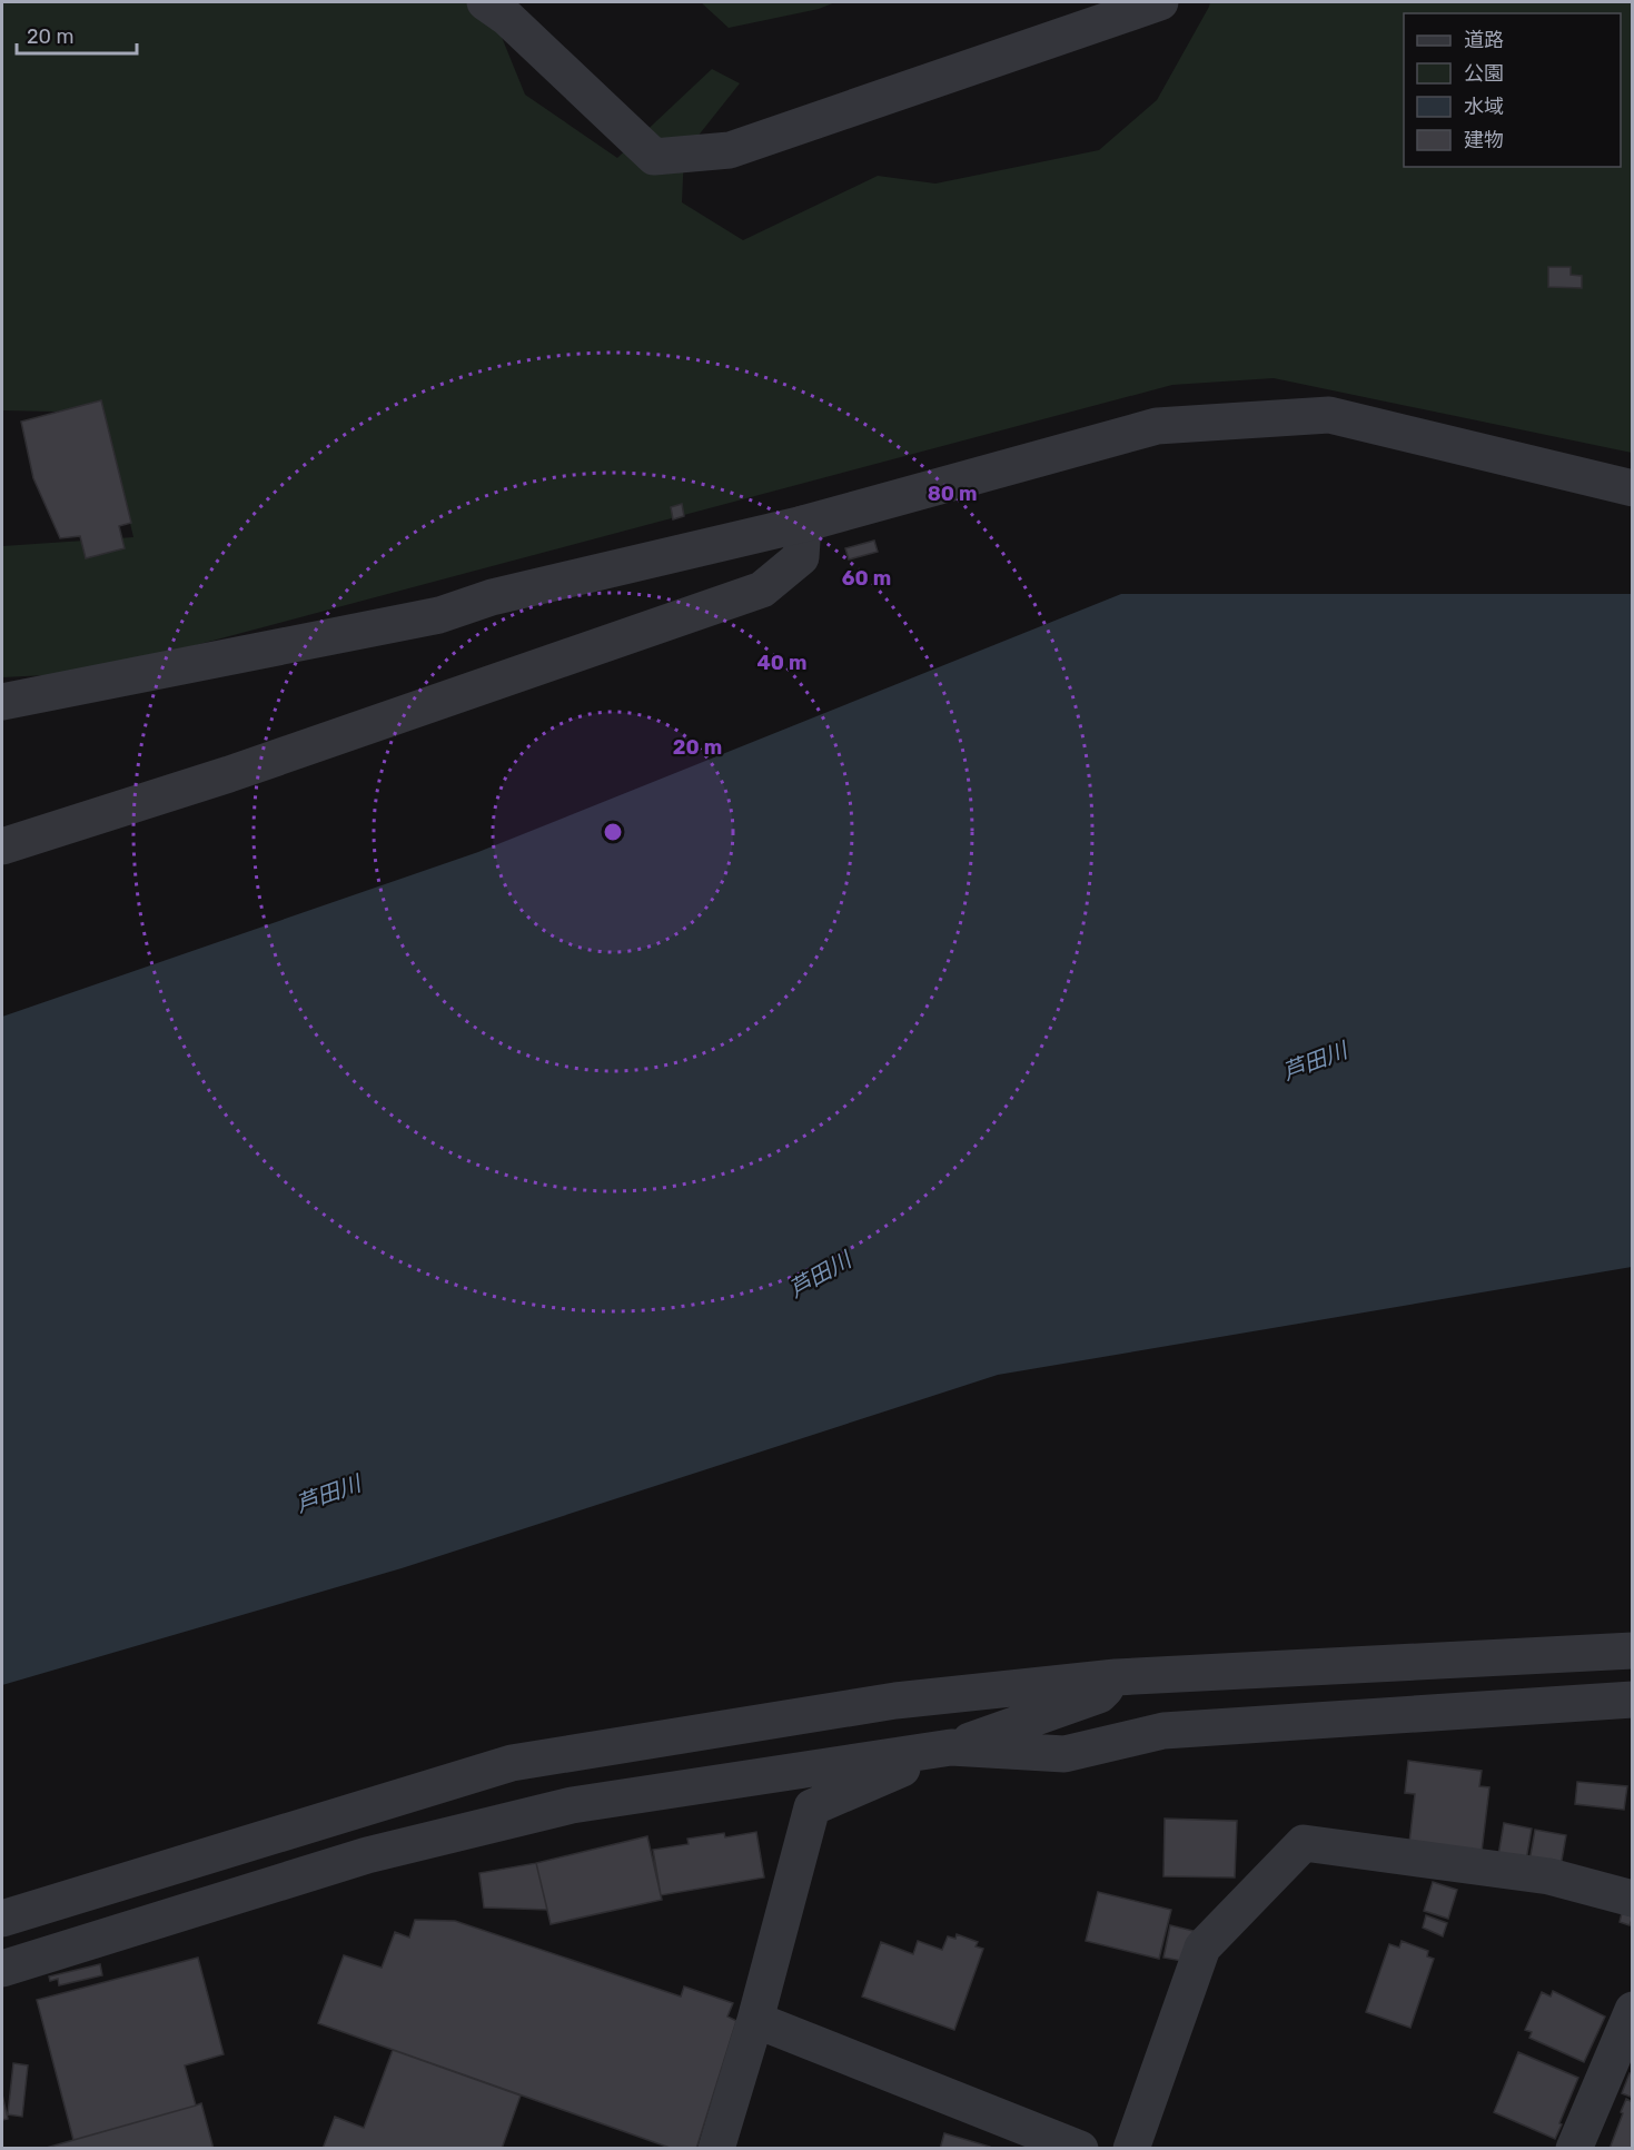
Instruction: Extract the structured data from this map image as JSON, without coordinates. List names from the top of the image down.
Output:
{
  "water": ["芦田川"],
  "legend": [
    "道路",
    "公園",
    "水域",
    "建物"
  ],
  "scale_bar": "20 m",
  "rings": [
    "80 m",
    "60 m",
    "40 m",
    "20 m"
  ]
}
